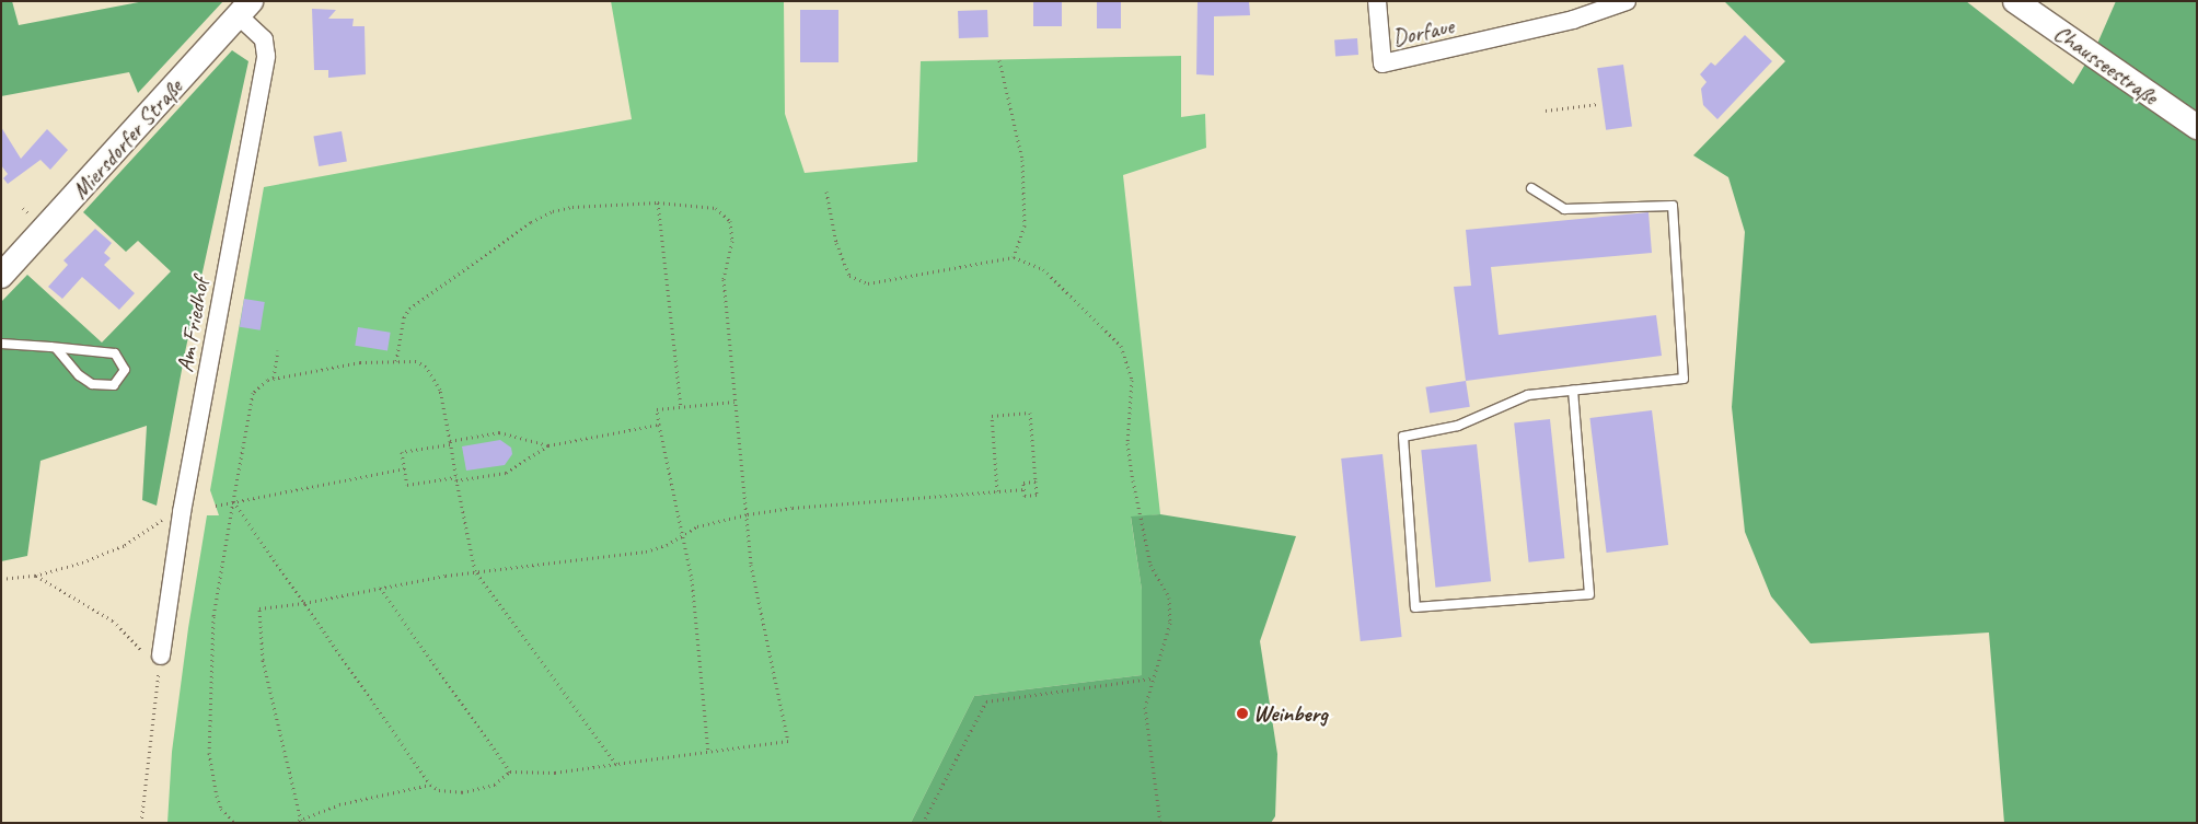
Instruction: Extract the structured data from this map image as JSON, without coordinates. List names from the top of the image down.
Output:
{
  "streets": {
    "street": [
      "Dorfaue",
      "Chausseestraße",
      "Miersdorfer Straße",
      "Am Friedhof"
    ]
  },
  "crossings": [
    ["Miersdorfer Straße", "Am Friedhof"]
  ],
  "places": ["Weinberg"]
}
